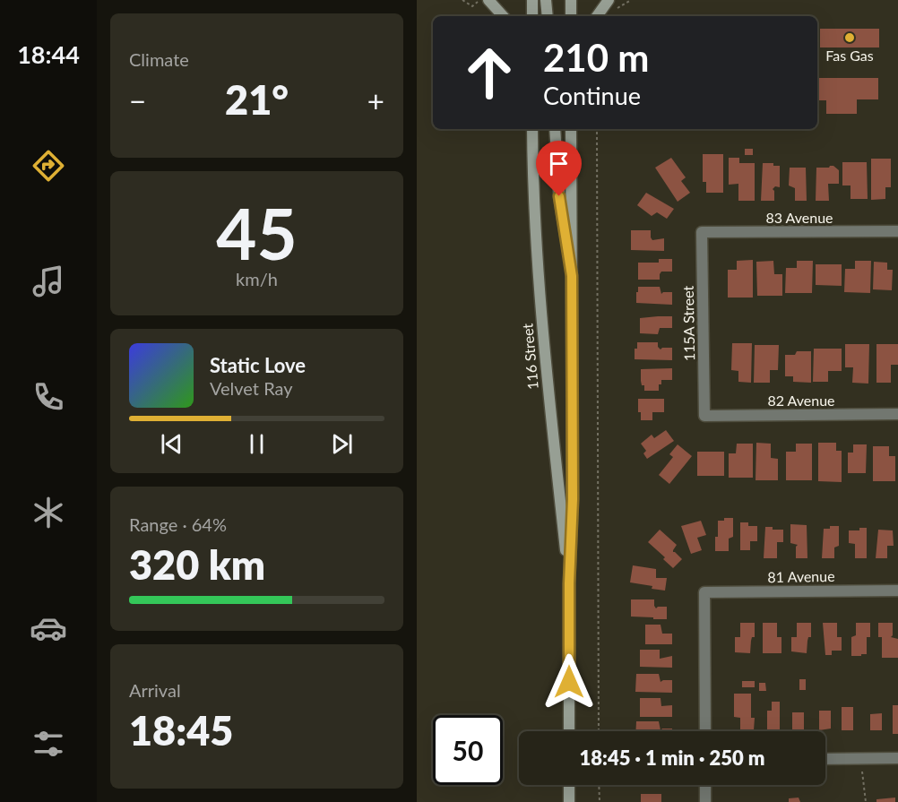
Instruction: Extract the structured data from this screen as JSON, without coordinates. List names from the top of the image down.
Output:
{
  "streets": {
    "main road": ["116 Street"],
    "street": [
      "83 Avenue",
      "115A Street",
      "82 Avenue",
      "81 Avenue"
    ]
  },
  "crossings": [
    ["83 Avenue", "115A Street"],
    ["115A Street", "82 Avenue"]
  ],
  "places": ["Fas Gas"],
  "page": {
    "tabs": "18:44",
    "tile": [
      "Climate",
      ["45", "km/h"],
      ["Range · 64%", "320 km"],
      ["Arrival", "18:45"]
    ],
    "turn": ["210 m", "Continue"],
    "heat": ["−", "21°", "+"],
    "song": ["Static Love", "Velvet Ray"],
    "limit": "50",
    "trip": "18:45 · 1 min · 250 m"
  }
}
